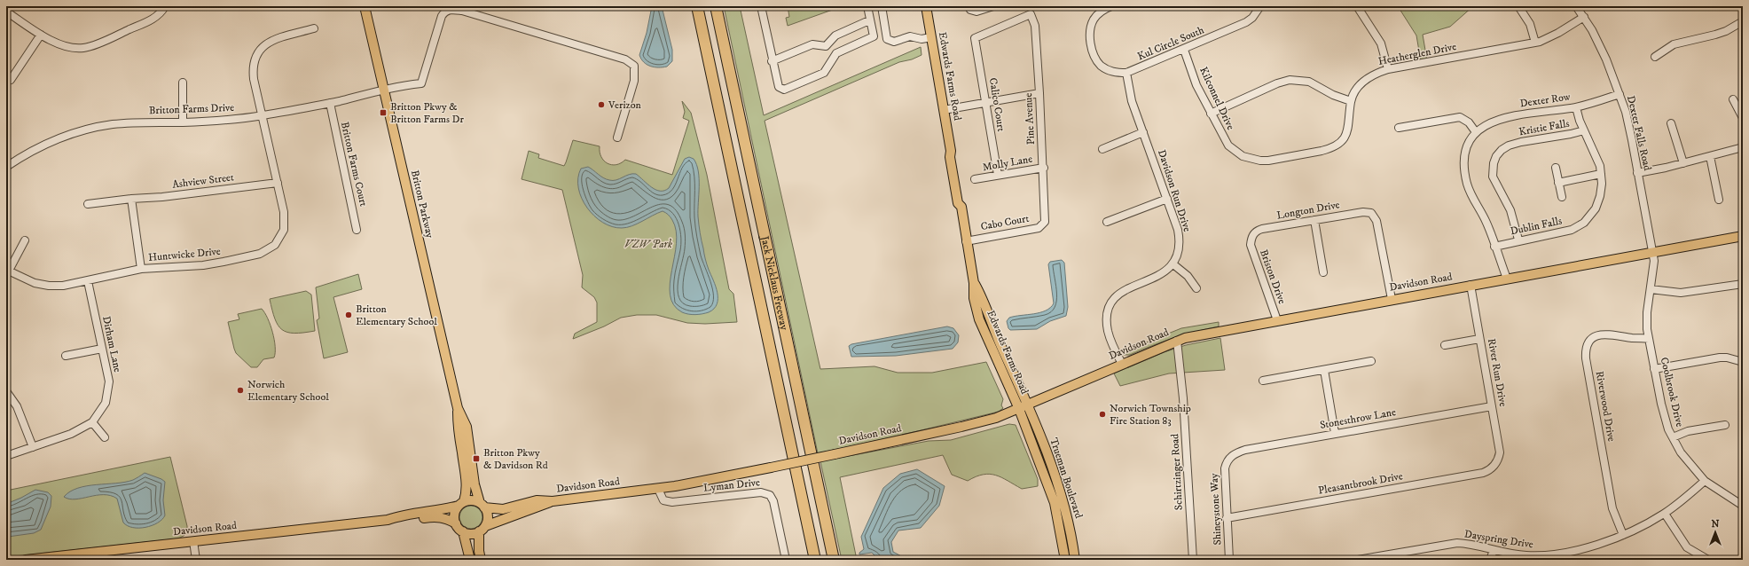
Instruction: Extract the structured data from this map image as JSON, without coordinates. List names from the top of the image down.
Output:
{
  "streets": {
    "highway": ["Jack Nicklaus Freeway"],
    "main road": [
      "Edwards Farms Road",
      "Britton Parkway",
      "Davidson Road",
      "Trueman Boulevard"
    ],
    "street": [
      "Kul Circle South",
      "Heatherglen Drive",
      "Kilconnel Drive",
      "Dexter Row",
      "Calico Court",
      "Britton Farms Drive",
      "Pine Avenue",
      "Kristie Falls",
      "Dexter Falls Road",
      "Molly Lane",
      "Britton Farms Court",
      "Ashview Street",
      "Davidson Run Drive",
      "Longton Drive",
      "Cabo Court",
      "Dublin Falls",
      "Huntwicke Drive",
      "Briston Drive",
      "Dirham Lane",
      "River Run Drive",
      "Coolbrook Drive",
      "Riverwood Drive",
      "Stonesthrow Lane",
      "Schirtzinger Road",
      "Pleasantbrook Drive",
      "Lyman Drive",
      "Shineystone Way",
      "Dayspring Drive"
    ]
  },
  "crossings": [
    ["Kul Circle South", "Kilconnel Drive"],
    ["Kul Circle South", "Davidson Run Drive"],
    ["Heatherglen Drive", "Kilconnel Drive"],
    ["Heatherglen Drive", "Dexter Falls Road"],
    ["Edwards Farms Road", "Cabo Court"],
    ["Edwards Farms Road", "Davidson Road"],
    ["Edwards Farms Road", "Trueman Boulevard"],
    ["Dexter Row", "Dexter Falls Road"],
    ["Dexter Row", "Dublin Falls"],
    ["Calico Court", "Pine Avenue"],
    ["Calico Court", "Molly Lane"],
    ["Britton Farms Drive", "Britton Farms Court"],
    ["Britton Farms Drive", "Britton Parkway"],
    ["Britton Farms Drive", "Huntwicke Drive"],
    ["Pine Avenue", "Molly Lane"],
    ["Pine Avenue", "Cabo Court"],
    ["Kristie Falls", "Dublin Falls"],
    ["Dexter Falls Road", "Davidson Road"],
    ["Dexter Falls Road", "Coolbrook Drive"],
    ["Ashview Street", "Huntwicke Drive"],
    ["Britton Parkway", "Davidson Road"],
    ["Longton Drive", "Briston Drive"],
    ["Longton Drive", "Davidson Road"],
    ["Huntwicke Drive", "Dirham Lane"],
    ["Briston Drive", "Davidson Road"],
    ["Davidson Road", "River Run Drive"],
    ["Davidson Road", "Coolbrook Drive"],
    ["Davidson Road", "Schirtzinger Road"],
    ["Davidson Road", "Trueman Boulevard"],
    ["Davidson Road", "Lyman Drive"],
    ["River Run Drive", "Stonesthrow Lane"],
    ["River Run Drive", "Pleasantbrook Drive"],
    ["Coolbrook Drive", "Riverwood Drive"],
    ["Coolbrook Drive", "Dayspring Drive"],
    ["Riverwood Drive", "Dayspring Drive"],
    ["Stonesthrow Lane", "Shineystone Way"],
    ["Pleasantbrook Drive", "Shineystone Way"]
  ],
  "parks": ["VZW Park"],
  "places": {
    "other": [
      "Verizon",
      "Britton Elementary School",
      "Norwich Elementary School",
      "Norwich Township Fire Station 83"
    ],
    "transit": ["Britton Pkwy & Britton Farms Dr", "Britton Pkwy & Davidson Rd"]
  },
  "north": "top"
}
